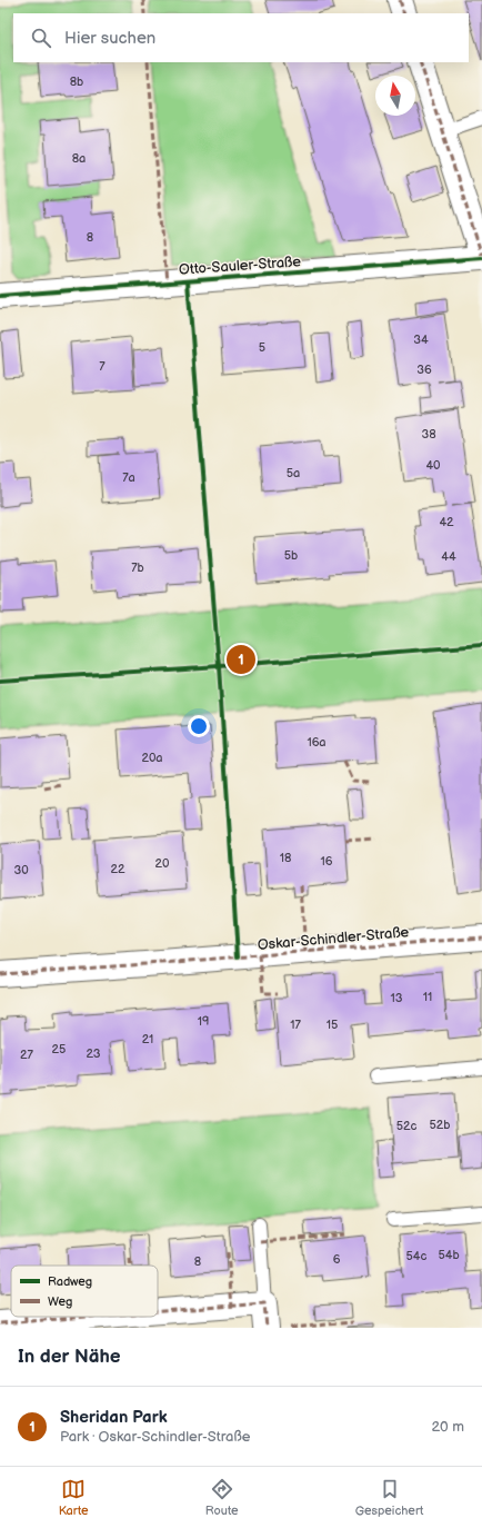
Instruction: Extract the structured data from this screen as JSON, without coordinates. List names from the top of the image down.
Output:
{
  "streets": {
    "street": ["Otto-Sauler-Straße", "Oskar-Schindler-Straße"]
  },
  "house_numbers": [
    "8b",
    "8a",
    "8",
    "34",
    "5",
    "7",
    "36",
    "38",
    "40",
    "5a",
    "7a",
    "42",
    "5b",
    "44",
    "7b",
    "16a",
    "20a",
    "18",
    "16",
    "20",
    "22",
    "30",
    "11",
    "13",
    "19",
    "17",
    "15",
    "21",
    "25",
    "23",
    "27",
    "52b",
    "52c",
    "54b",
    "54c",
    "6",
    "8"
  ],
  "legend": ["Radweg", "Weg"],
  "north": "top",
  "page": {
    "search": "Hier suchen",
    "pins": "1",
    "heading": "In der Nähe",
    "list": [
      {
        "mark": "1",
        "name": "Sheridan Park",
        "note": "Park · Oskar-Schindler-Straße",
        "value": "20 m"
      }
    ],
    "nav": ["Karte", "Route", "Gespeichert"]
  }
}
